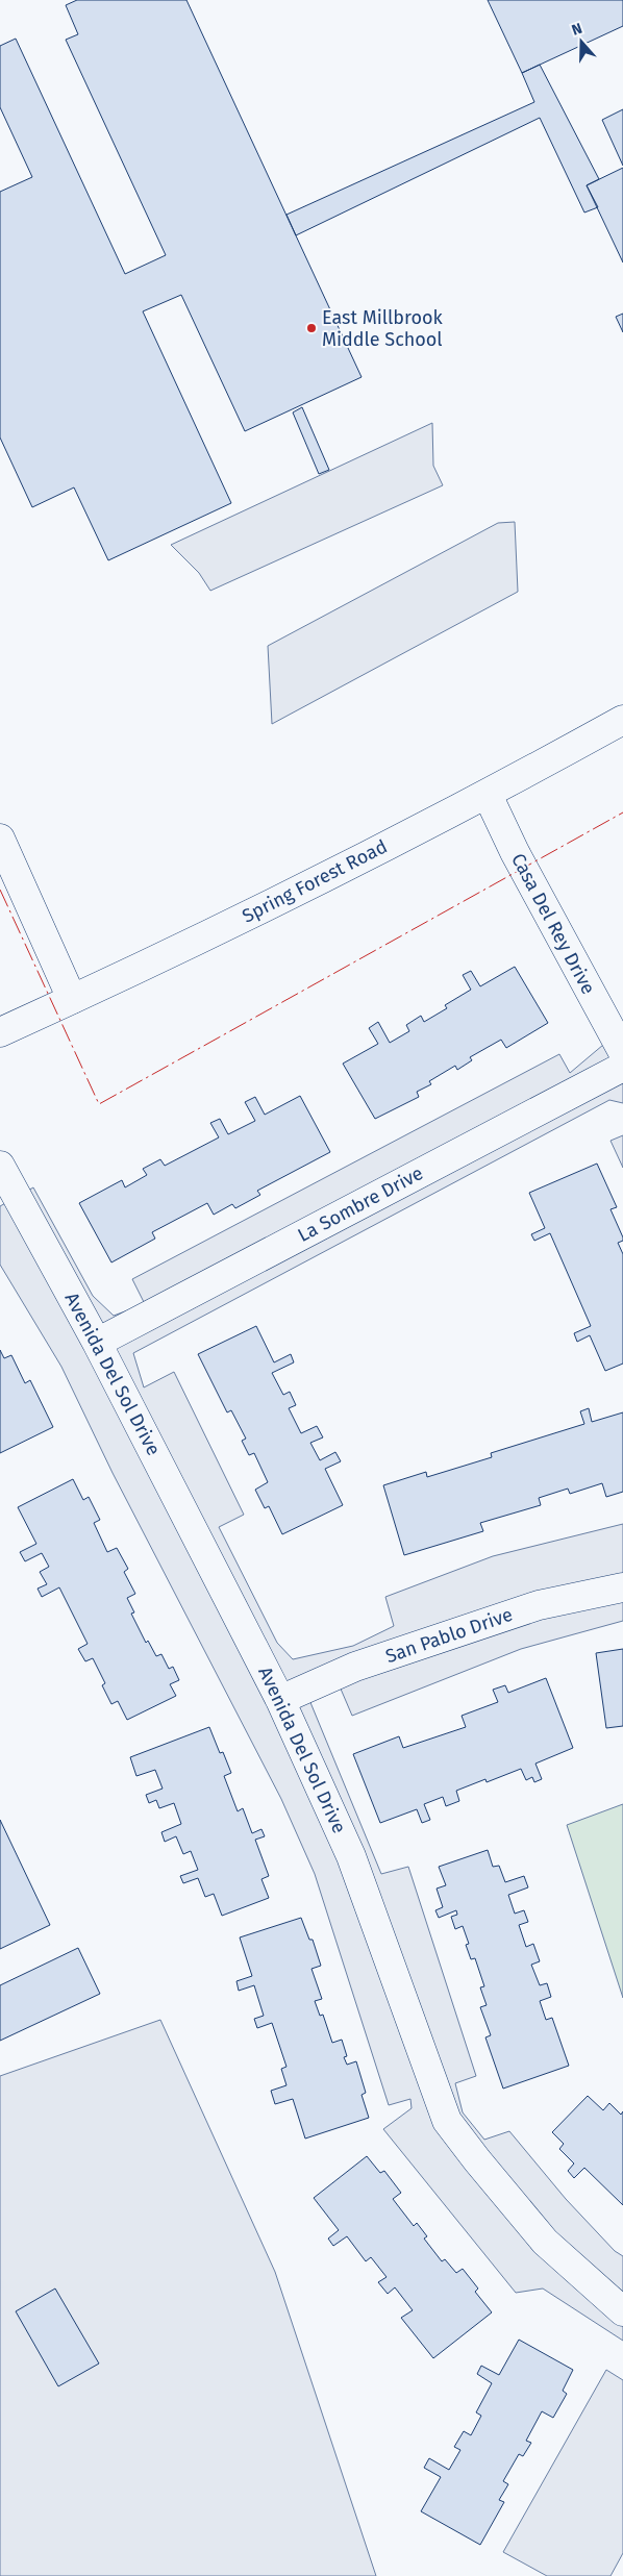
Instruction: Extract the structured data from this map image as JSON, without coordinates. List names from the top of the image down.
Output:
{
  "streets": {
    "street": [
      "Spring Forest Road",
      "Casa Del Rey Drive",
      "La Sombre Drive",
      "Avenida Del Sol Drive",
      "San Pablo Drive"
    ]
  },
  "crossings": [
    ["Spring Forest Road", "Casa Del Rey Drive"],
    ["La Sombre Drive", "Avenida Del Sol Drive"],
    ["Avenida Del Sol Drive", "San Pablo Drive"]
  ],
  "places": ["East Millbrook Middle School"],
  "north": "top"
}
